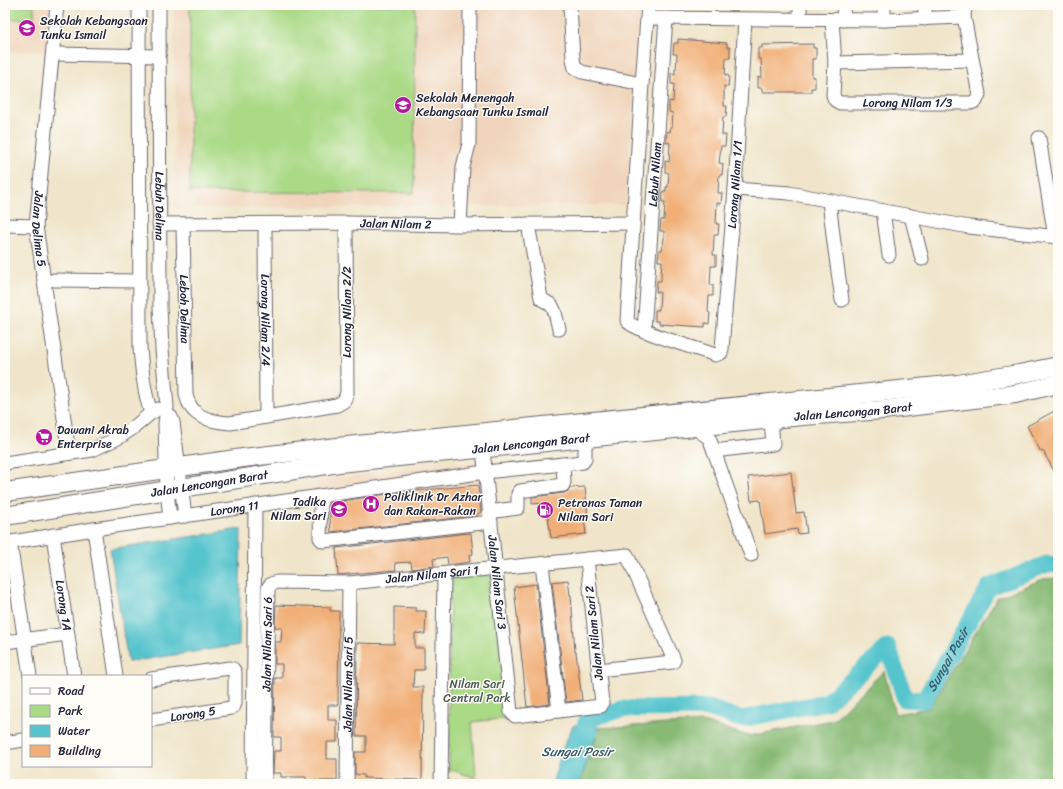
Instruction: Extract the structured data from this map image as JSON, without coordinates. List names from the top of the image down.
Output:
{
  "streets": {
    "highway": ["Jalan Lencongan Barat"],
    "street": [
      "Lorong Nilam 1/3",
      "Lebuh Nilam",
      "Lorong Nilam 1/1",
      "Lebuh Delima",
      "Jalan Nilam 2",
      "Jalan Delima 5",
      "Leboh Delima",
      "Lorong Nilam 2/2",
      "Lorong Nilam 2/4",
      "Lorong 11",
      "Jalan Nilam Sari 1",
      "Jalan Nilam Sari 3",
      "Lorong 1A",
      "Jalan Nilam Sari 2",
      "Jalan Nilam Sari 6",
      "Jalan Nilam Sari 5",
      "Lorong 5"
    ]
  },
  "crossings": [
    ["Lebuh Nilam", "Lorong Nilam 1/1"],
    ["Lebuh Delima", "Jalan Nilam 2"],
    ["Lebuh Delima", "Jalan Lencongan Barat"],
    ["Jalan Nilam 2", "Leboh Delima"],
    ["Jalan Nilam 2", "Lorong Nilam 2/2"],
    ["Jalan Nilam 2", "Lorong Nilam 2/4"],
    ["Leboh Delima", "Lorong Nilam 2/2"],
    ["Leboh Delima", "Lorong Nilam 2/4"],
    ["Lorong Nilam 2/2", "Lorong Nilam 2/4"],
    ["Jalan Lencongan Barat", "Lorong 11"],
    ["Jalan Lencongan Barat", "Jalan Nilam Sari 3"],
    ["Lorong 11", "Jalan Nilam Sari 3"],
    ["Lorong 11", "Lorong 1A"],
    ["Jalan Nilam Sari 1", "Jalan Nilam Sari 3"],
    ["Jalan Nilam Sari 1", "Jalan Nilam Sari 2"],
    ["Jalan Nilam Sari 1", "Jalan Nilam Sari 6"],
    ["Jalan Nilam Sari 1", "Jalan Nilam Sari 5"],
    ["Jalan Nilam Sari 3", "Jalan Nilam Sari 2"],
    ["Jalan Nilam Sari 6", "Jalan Nilam Sari 5"]
  ],
  "water": ["Sungai Pasir"],
  "parks": ["Nilam Sari Central Park"],
  "places": {
    "school or university": ["Sekolah Kebangsaan Tunku Ismail", "Sekolah Menengah Kebangsaan Tunku Ismail", "Tadika Nilam Sari"],
    "supermarket": ["Dawani Akrab Enterprise"],
    "hospital": ["Poliklinik Dr Azhar dan Rakan-Rakan"],
    "fuel station": ["Petronas Taman Nilam Sari"]
  },
  "legend": [
    "Road",
    "Park",
    "Water",
    "Building"
  ]
}
